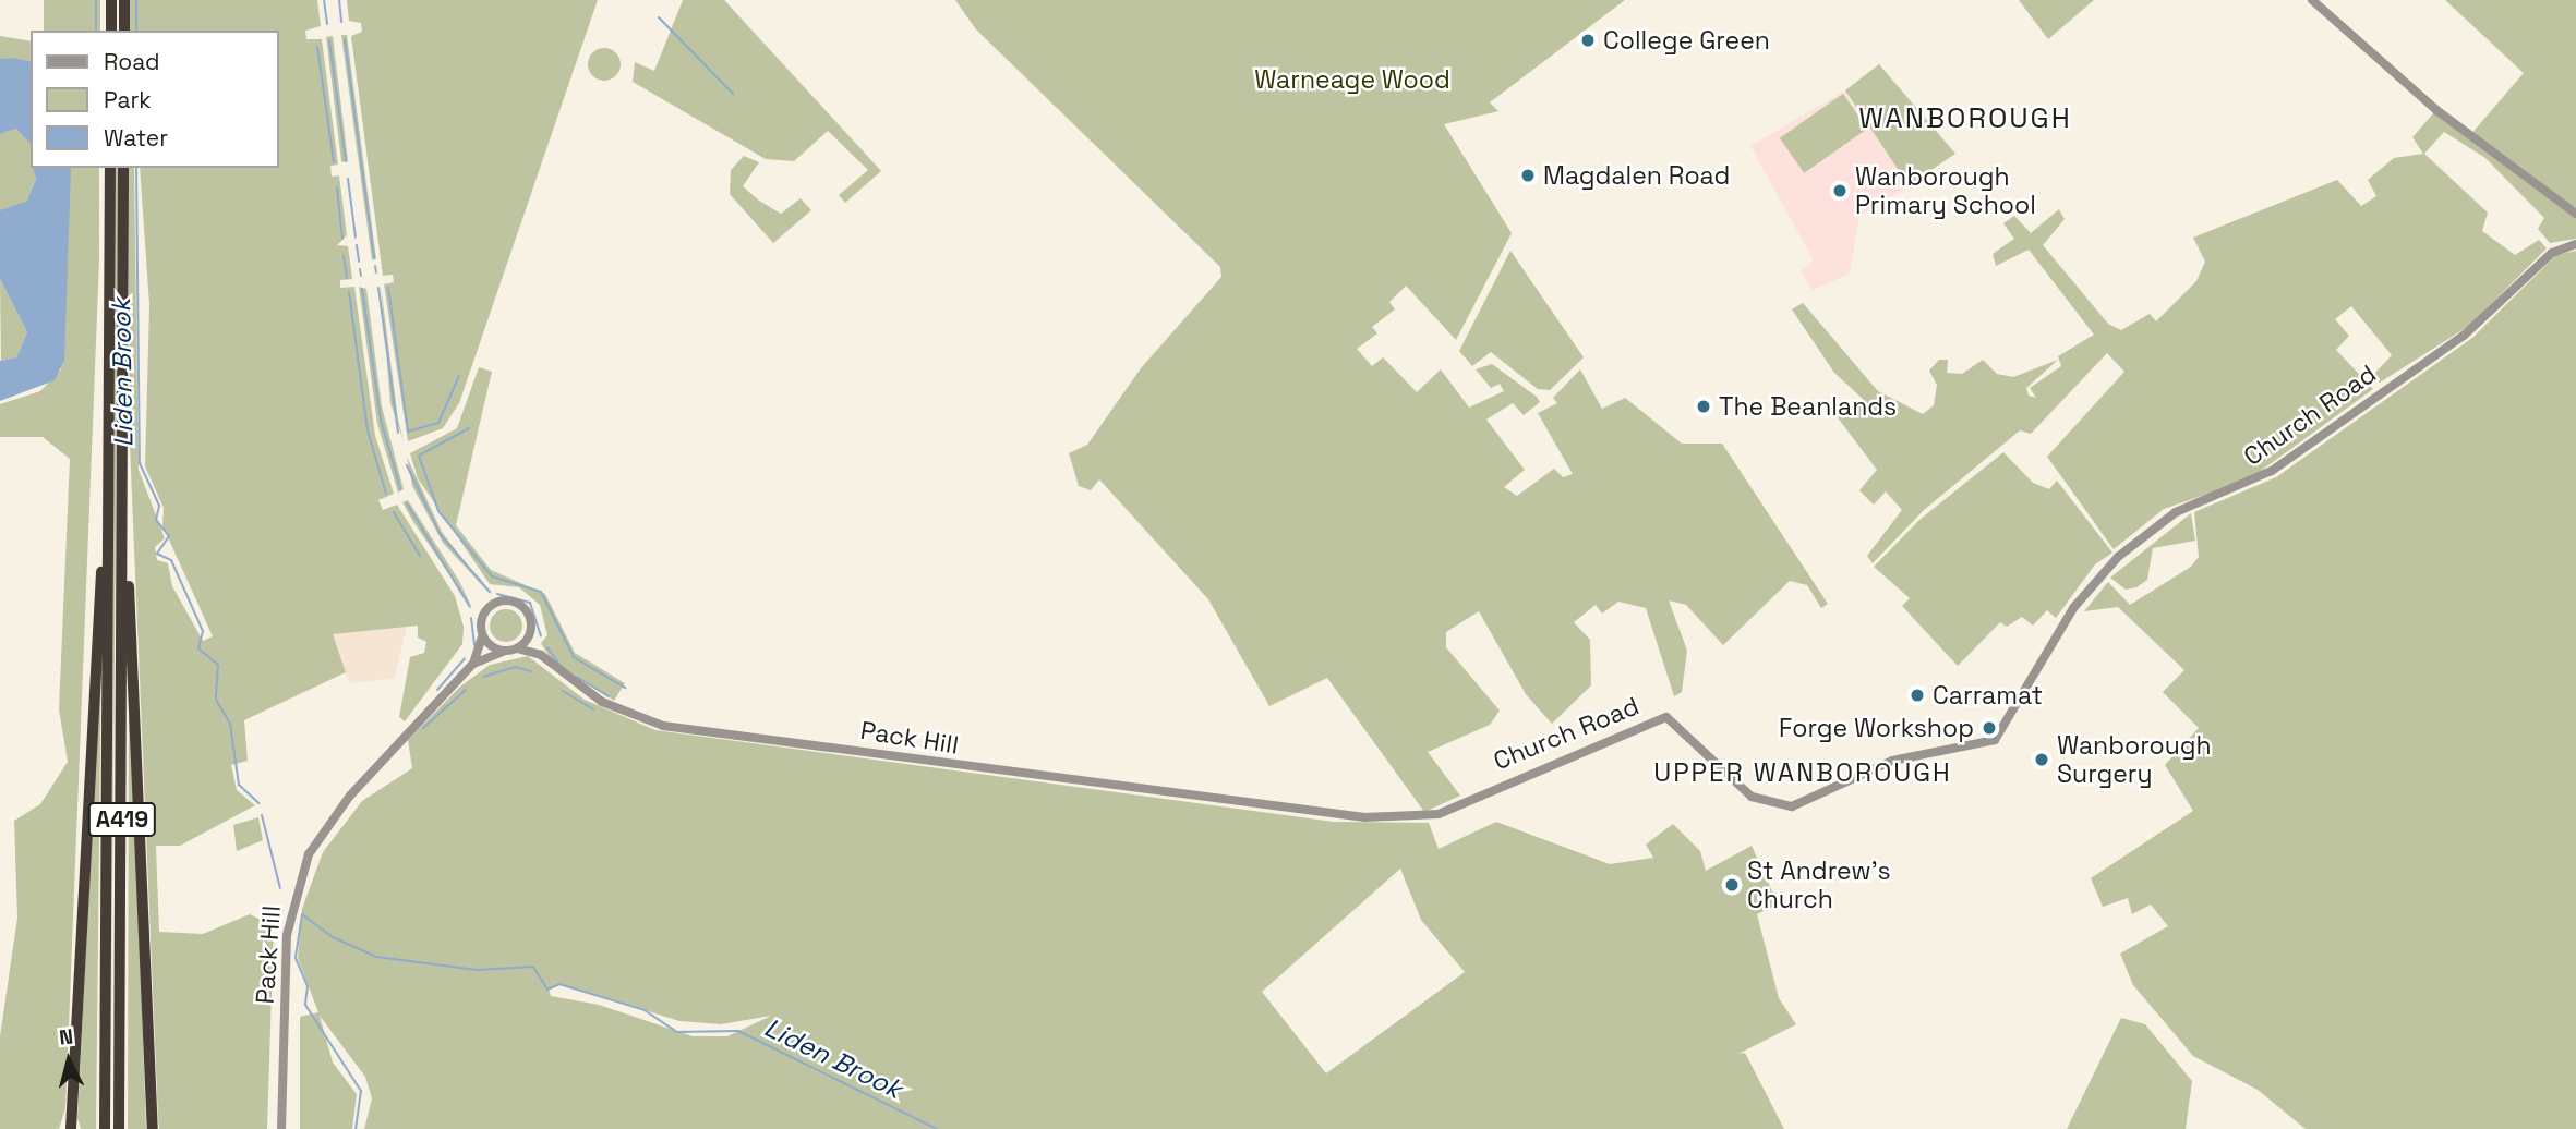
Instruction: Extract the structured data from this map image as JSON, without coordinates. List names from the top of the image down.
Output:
{
  "streets": {
    "highway": ["A419"],
    "street": ["Church Road", "Pack Hill"]
  },
  "crossings": [
    ["Church Road", "Pack Hill"]
  ],
  "districts": ["WANBOROUGH", "UPPER WANBOROUGH"],
  "water": ["Liden Brook"],
  "parks": ["Warneage Wood"],
  "places": [
    "College Green",
    "Magdalen Road",
    "Wanborough Primary School",
    "The Beanlands",
    "Carramat",
    "Forge Workshop",
    "Wanborough Surgery",
    "St Andrew's Church"
  ],
  "legend": ["Road", "Park", "Water"],
  "north": "top"
}
